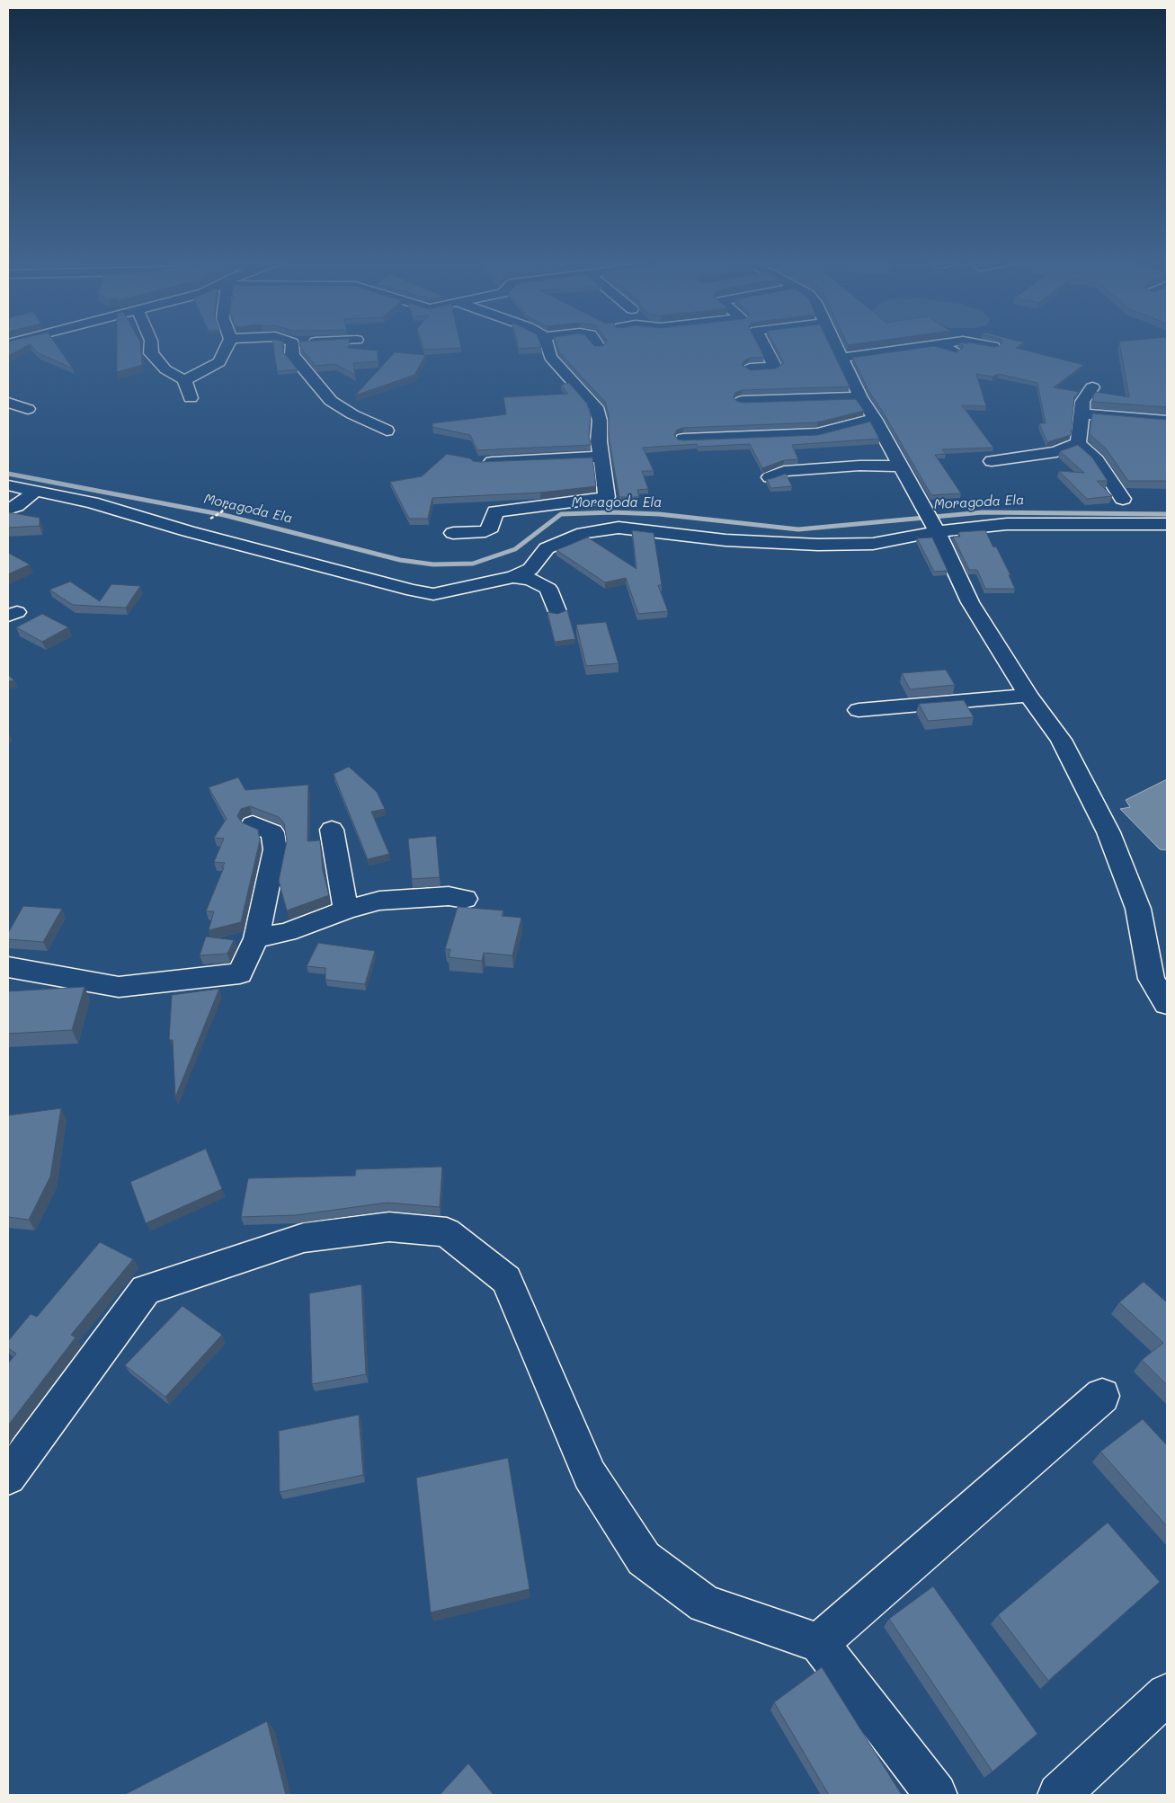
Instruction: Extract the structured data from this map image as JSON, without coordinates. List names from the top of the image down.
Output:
{
  "water": ["Moragoda Ela"]
}
